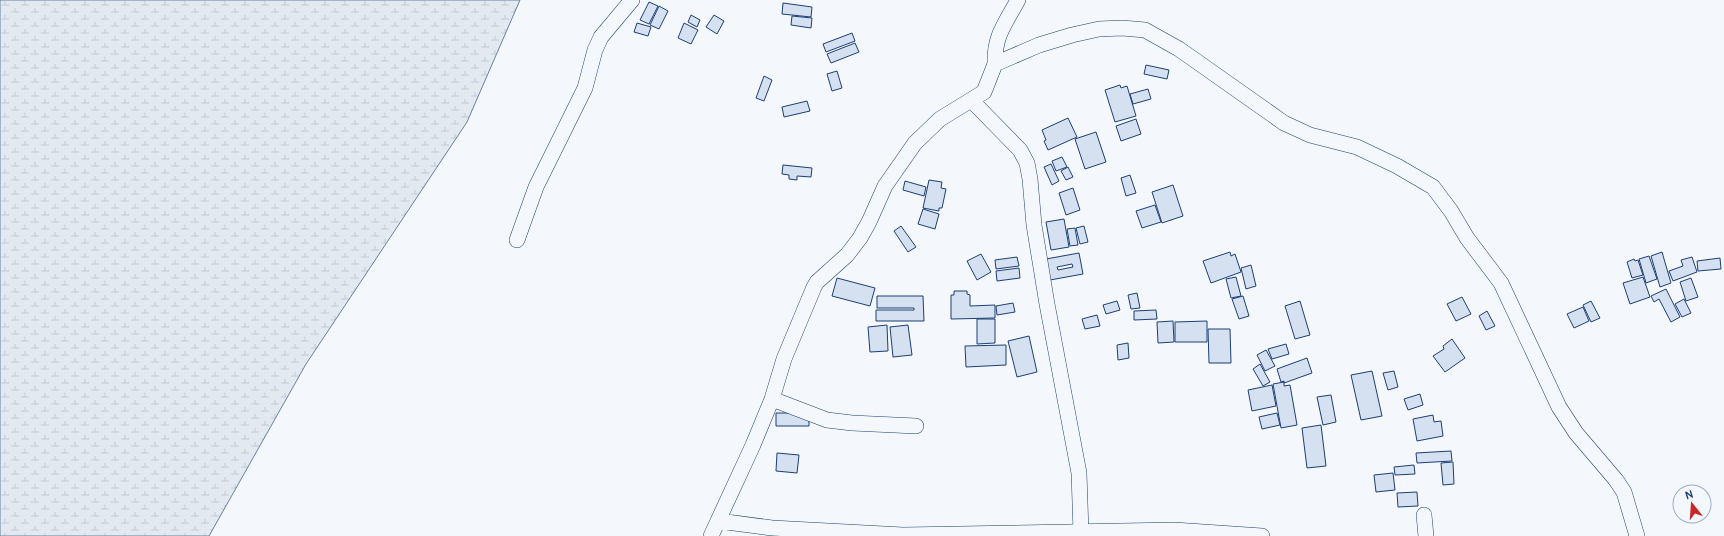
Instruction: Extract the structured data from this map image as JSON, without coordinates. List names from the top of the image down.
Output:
{
  "north": "top"
}
